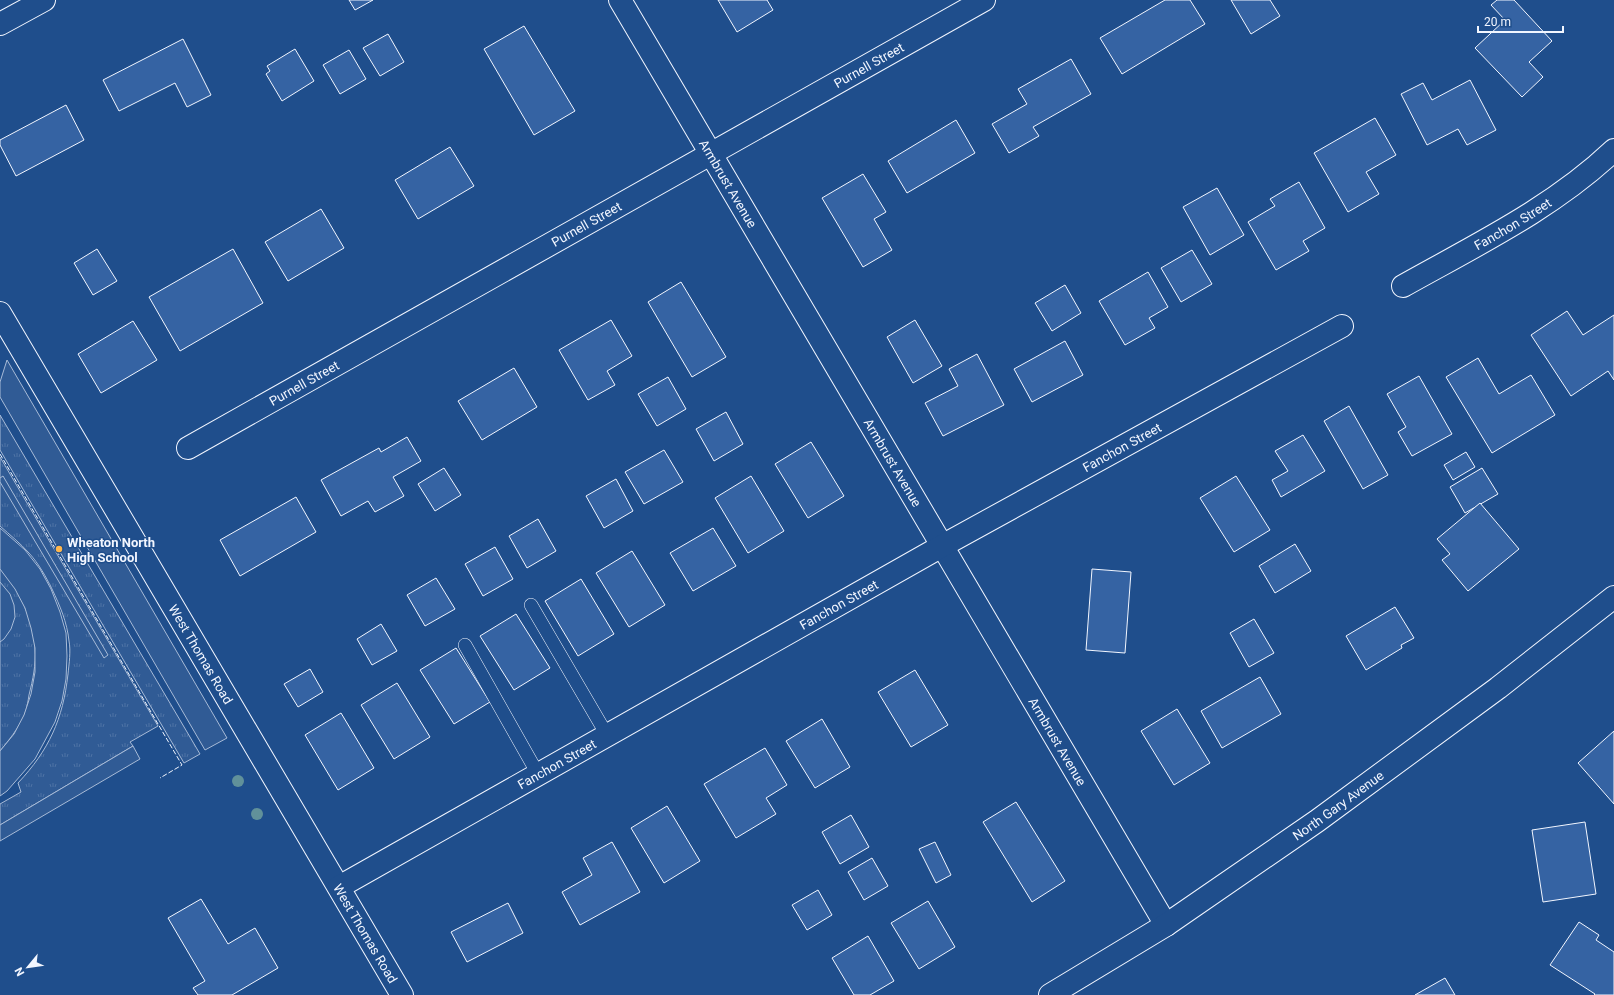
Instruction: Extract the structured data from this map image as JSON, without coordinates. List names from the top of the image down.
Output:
{
  "streets": {
    "street": [
      "Purnell Street",
      "Armbrust Avenue",
      "Fanchon Street",
      "West Thomas Road",
      "North Gary Avenue"
    ]
  },
  "crossings": [
    ["Purnell Street", "Armbrust Avenue"],
    ["Armbrust Avenue", "Fanchon Street"],
    ["Armbrust Avenue", "North Gary Avenue"],
    ["Fanchon Street", "West Thomas Road"]
  ],
  "places": ["Wheaton North High School"],
  "scale_bar": "20 m",
  "north": "bottom left"
}
